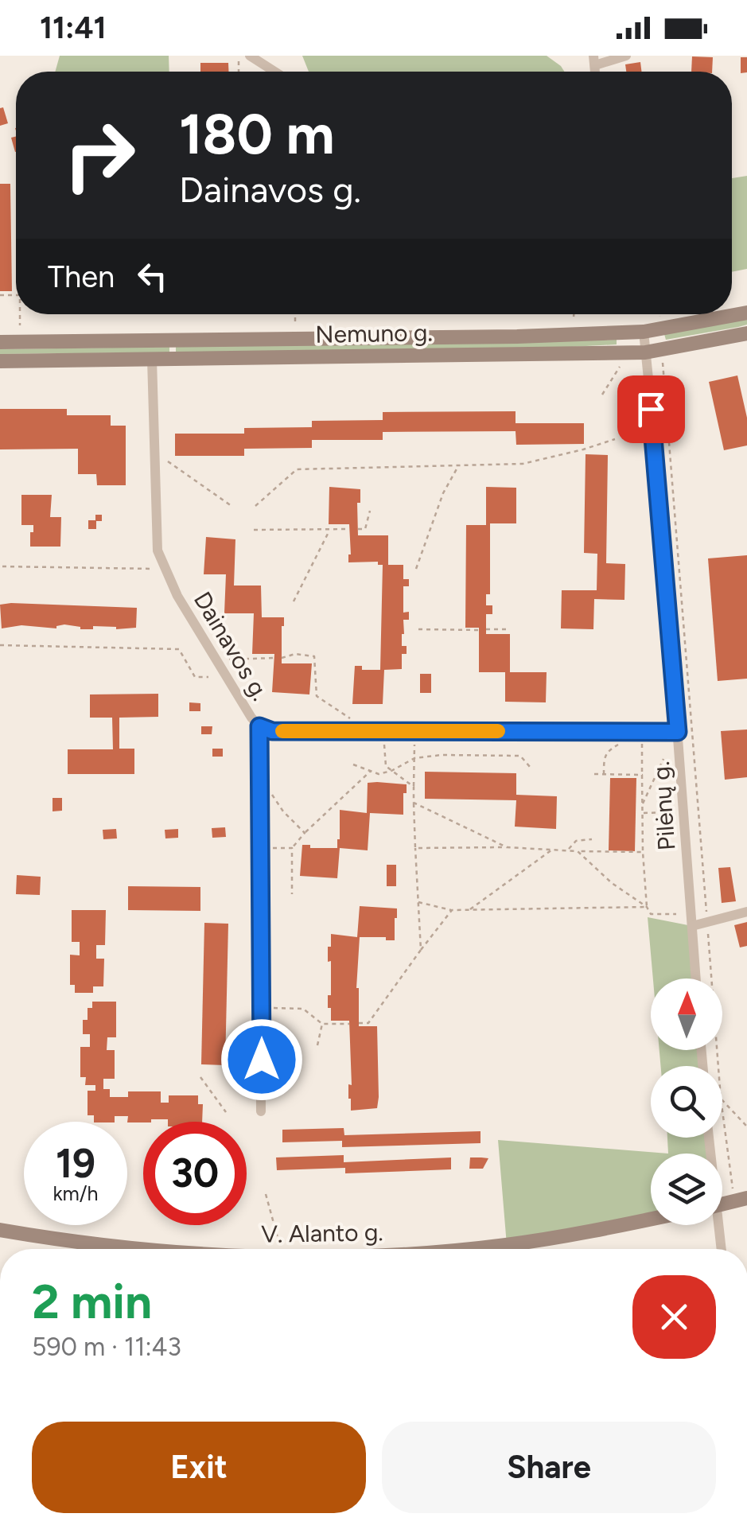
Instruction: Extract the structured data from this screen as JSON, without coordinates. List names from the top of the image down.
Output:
{
  "streets": {
    "main road": ["Nemuno g.", "V. Alanto g."],
    "street": ["Dainavos g.", "Pilėnų g."]
  },
  "crossings": [
    ["Nemuno g.", "Dainavos g."],
    ["Nemuno g.", "Pilėnų g."],
    ["Dainavos g.", "Pilėnų g."]
  ],
  "north": "top",
  "page": {
    "status": "11:41",
    "turn": ["180 m", "Dainavos g."],
    "then": "Then",
    "speed": "19 km/h",
    "limit": "30",
    "heading": ["2 min", "590 m · 11:43"],
    "buttons": ["Exit", "Share"]
  }
}
